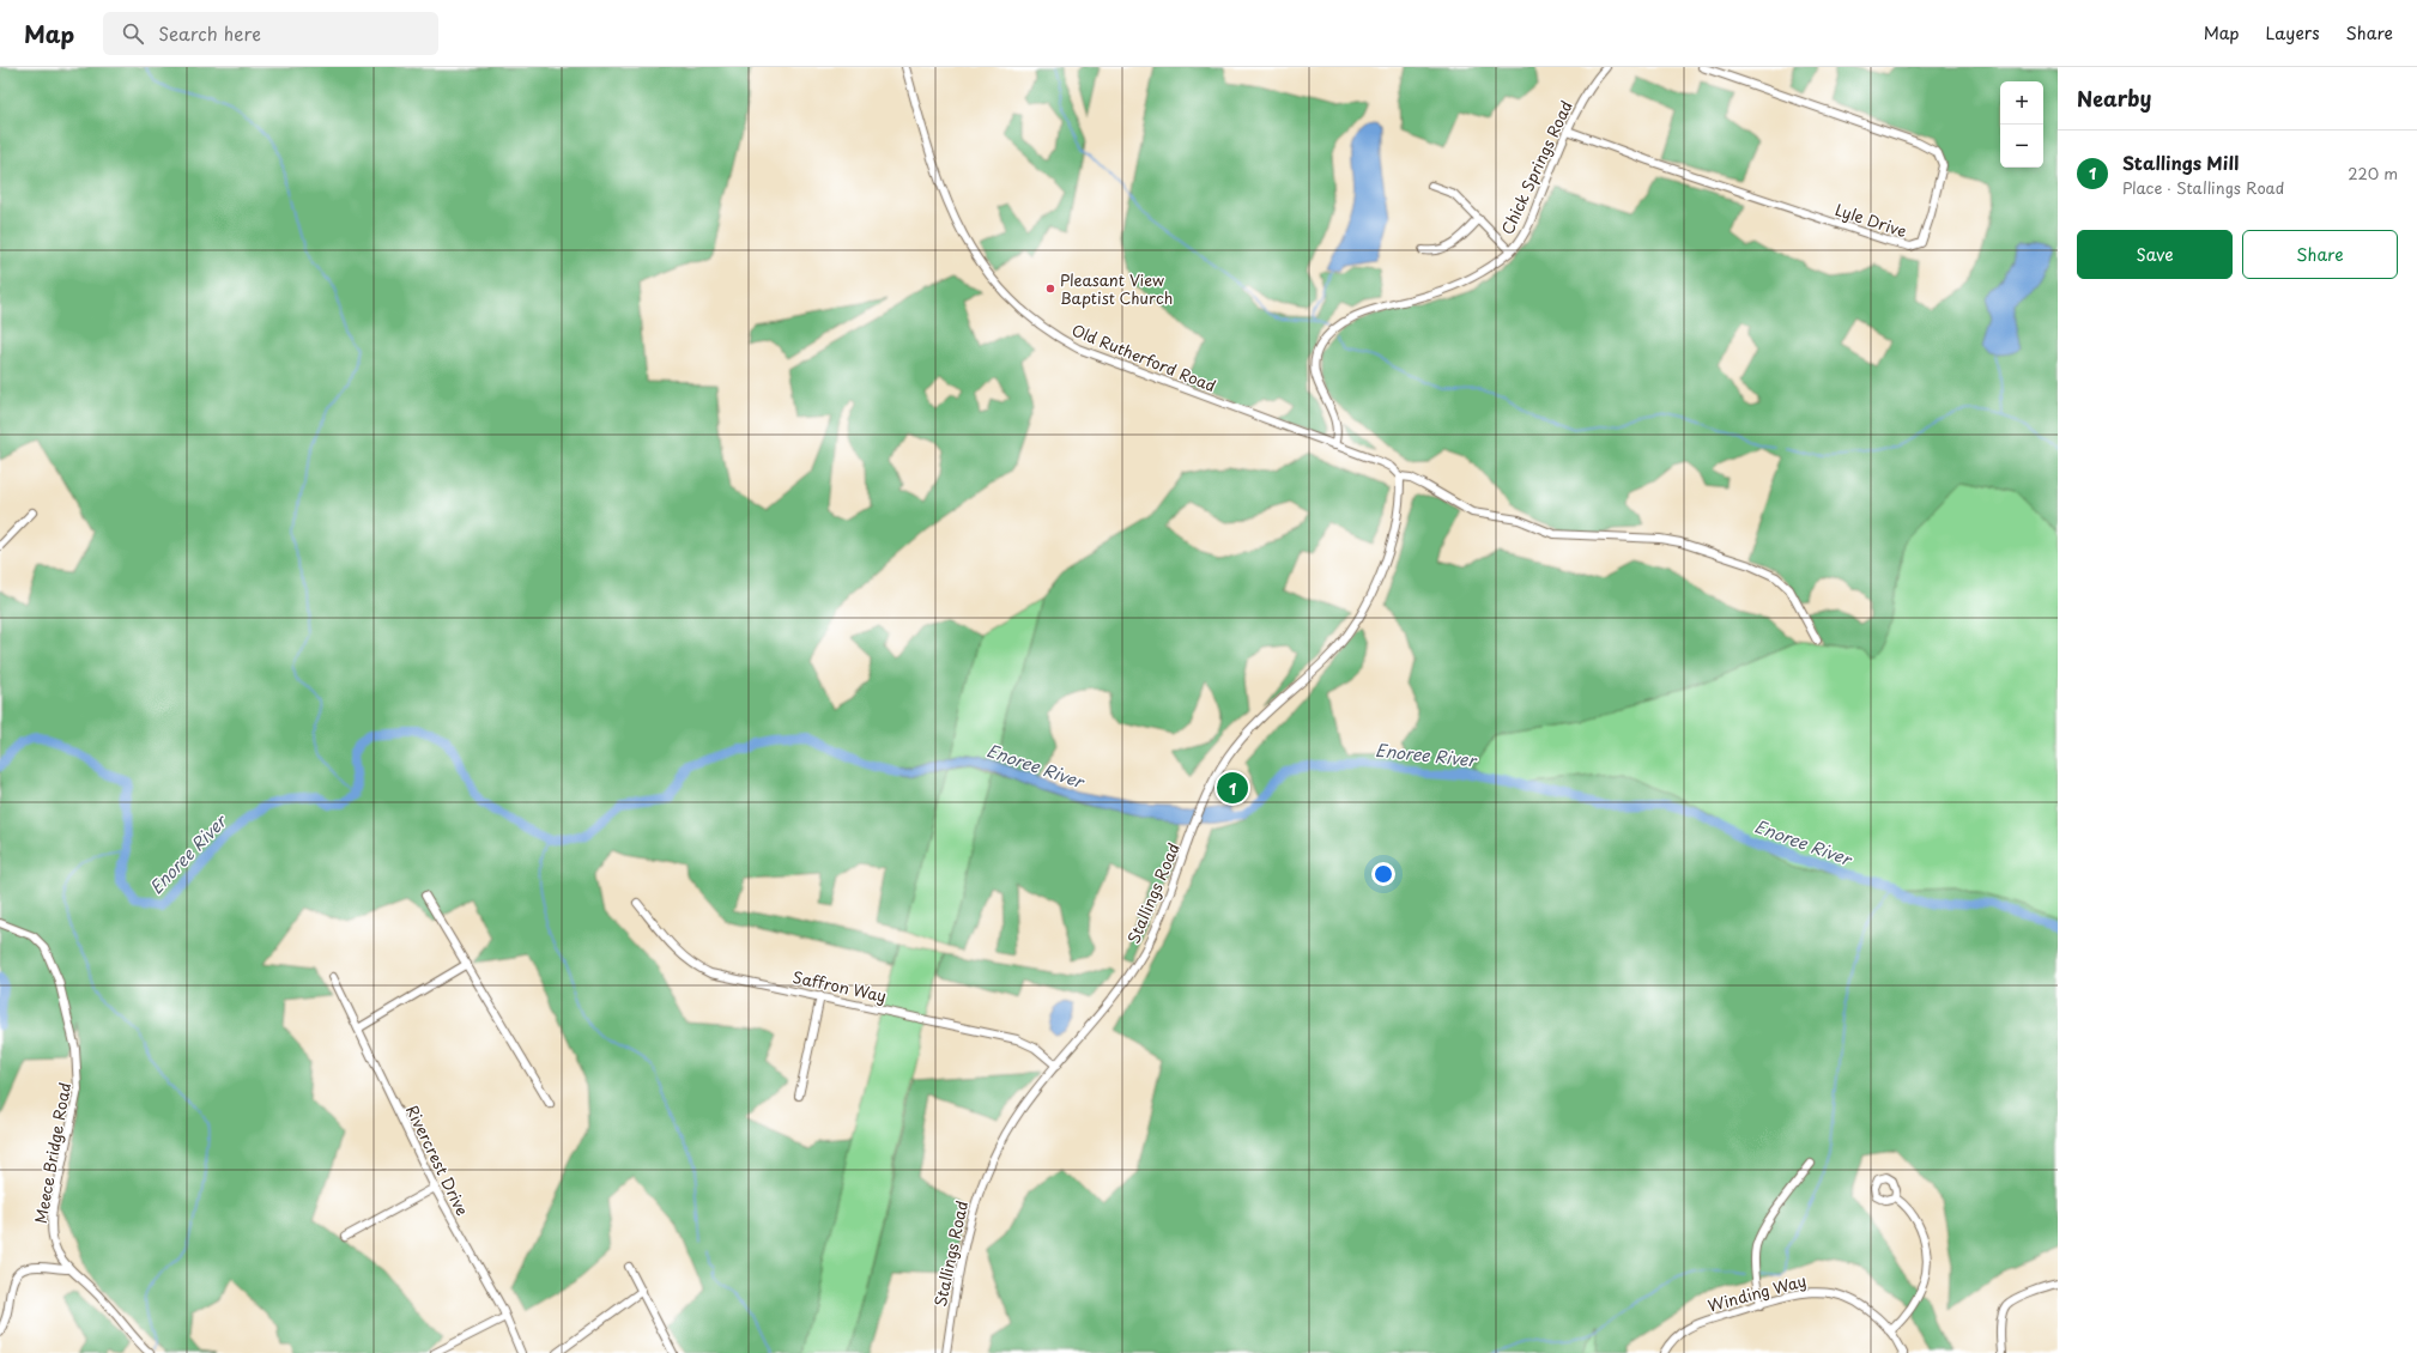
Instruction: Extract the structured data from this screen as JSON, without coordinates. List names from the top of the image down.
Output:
{
  "streets": {
    "street": [
      "Chick Springs Road",
      "Lyle Drive",
      "Old Rutherford Road",
      "Stallings Road",
      "Saffron Way",
      "Meece Bridge Road",
      "Rivercrest Drive",
      "Winding Way"
    ]
  },
  "crossings": [
    ["Chick Springs Road", "Lyle Drive"],
    ["Chick Springs Road", "Old Rutherford Road"],
    ["Old Rutherford Road", "Stallings Road"],
    ["Stallings Road", "Saffron Way"]
  ],
  "water": ["Enoree River"],
  "places": ["Pleasant View Baptist Church"],
  "page": {
    "header": "Map",
    "search": "Search here",
    "nav": ["Map", "Layers", "Share"],
    "heading": "Nearby",
    "map_buttons": ["+", "−"],
    "list": [
      {
        "mark": "1",
        "name": "Stallings Mill",
        "note": "Place · Stallings Road",
        "value": "220 m"
      }
    ],
    "buttons": ["Save", "Share"],
    "pins": "1"
  }
}
